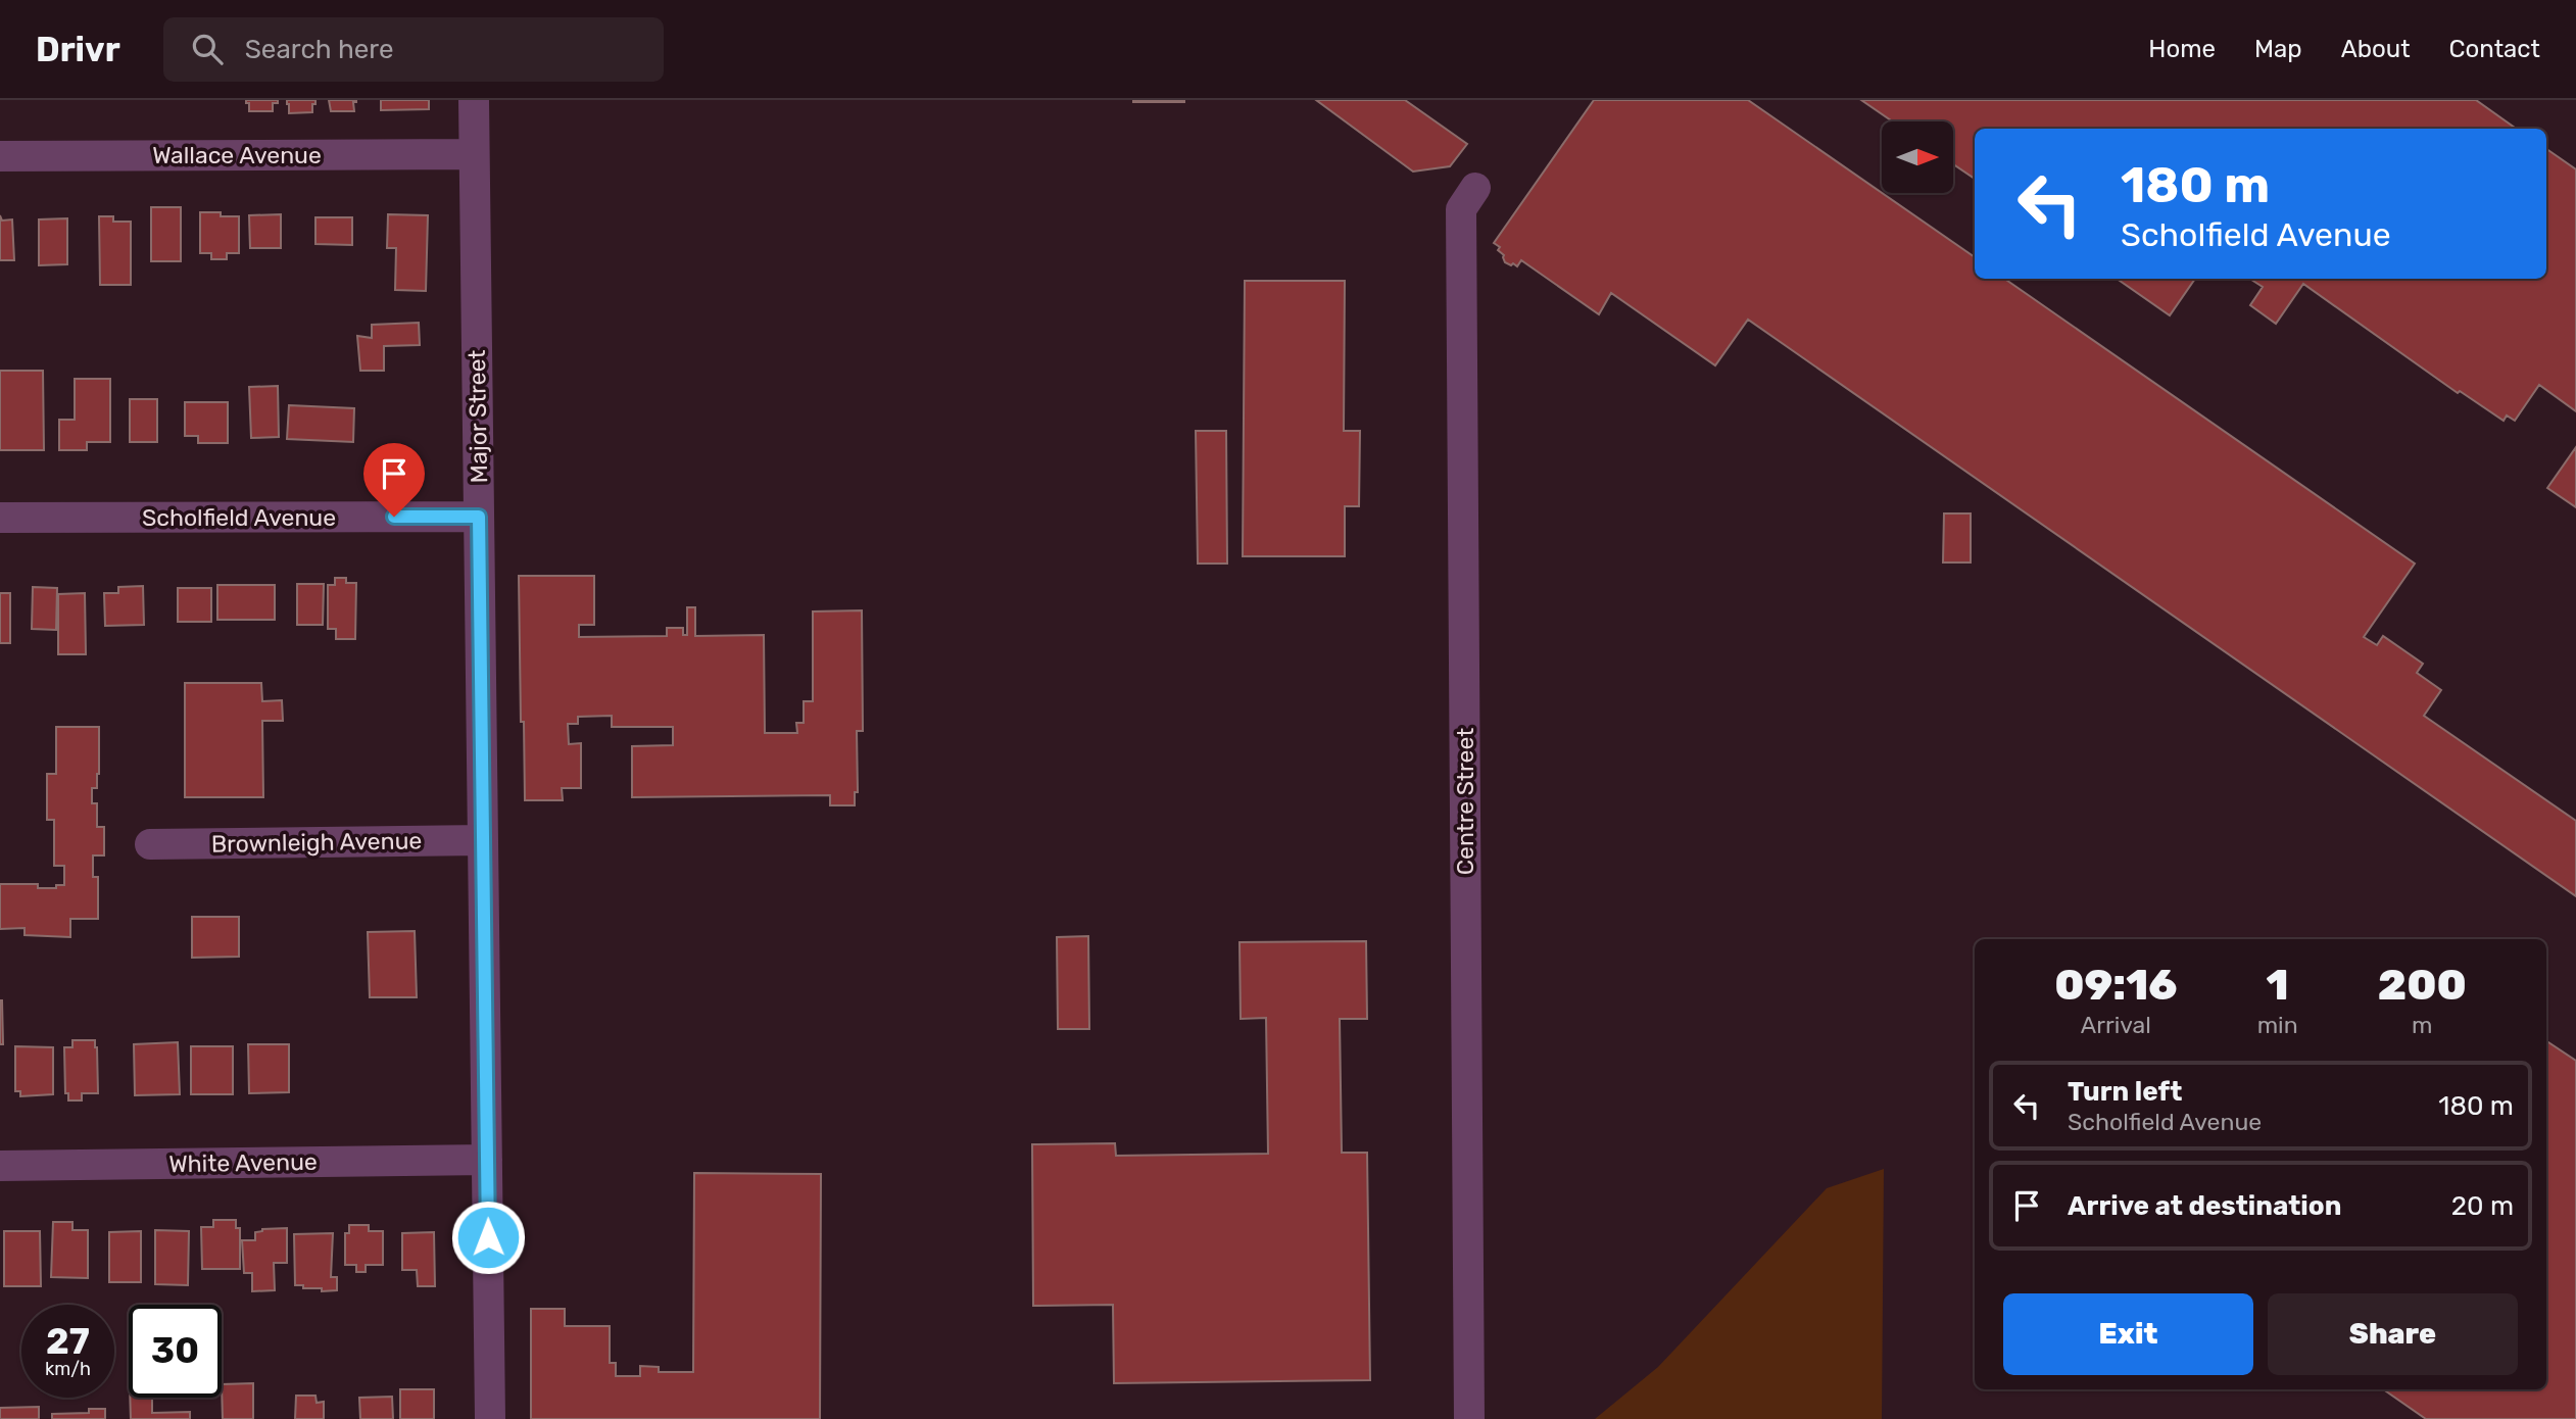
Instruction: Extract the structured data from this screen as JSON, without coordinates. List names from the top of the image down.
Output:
{
  "streets": {
    "street": [
      "Wallace Avenue",
      "Major Street",
      "Scholfield Avenue",
      "Centre Street",
      "Brownleigh Avenue",
      "White Avenue"
    ]
  },
  "crossings": [
    ["Wallace Avenue", "Major Street"],
    ["Major Street", "Scholfield Avenue"],
    ["Major Street", "Brownleigh Avenue"],
    ["Major Street", "White Avenue"]
  ],
  "north": "right",
  "page": {
    "header": "Drivr",
    "search": "Search here",
    "nav": [
      "Home",
      "Map",
      "About",
      "Contact"
    ],
    "turn": ["180 m", "Scholfield Avenue"],
    "eta": [
      "09:16",
      "Arrival",
      "1",
      "min",
      "200",
      "m"
    ],
    "list": [
      {
        "name": "Turn left",
        "note": "Scholfield Avenue",
        "value": "180 m"
      },
      {
        "name": "Arrive at destination",
        "value": "20 m"
      }
    ],
    "buttons": ["Exit", "Share"],
    "speed": "27 km/h",
    "limit": "30"
  }
}
